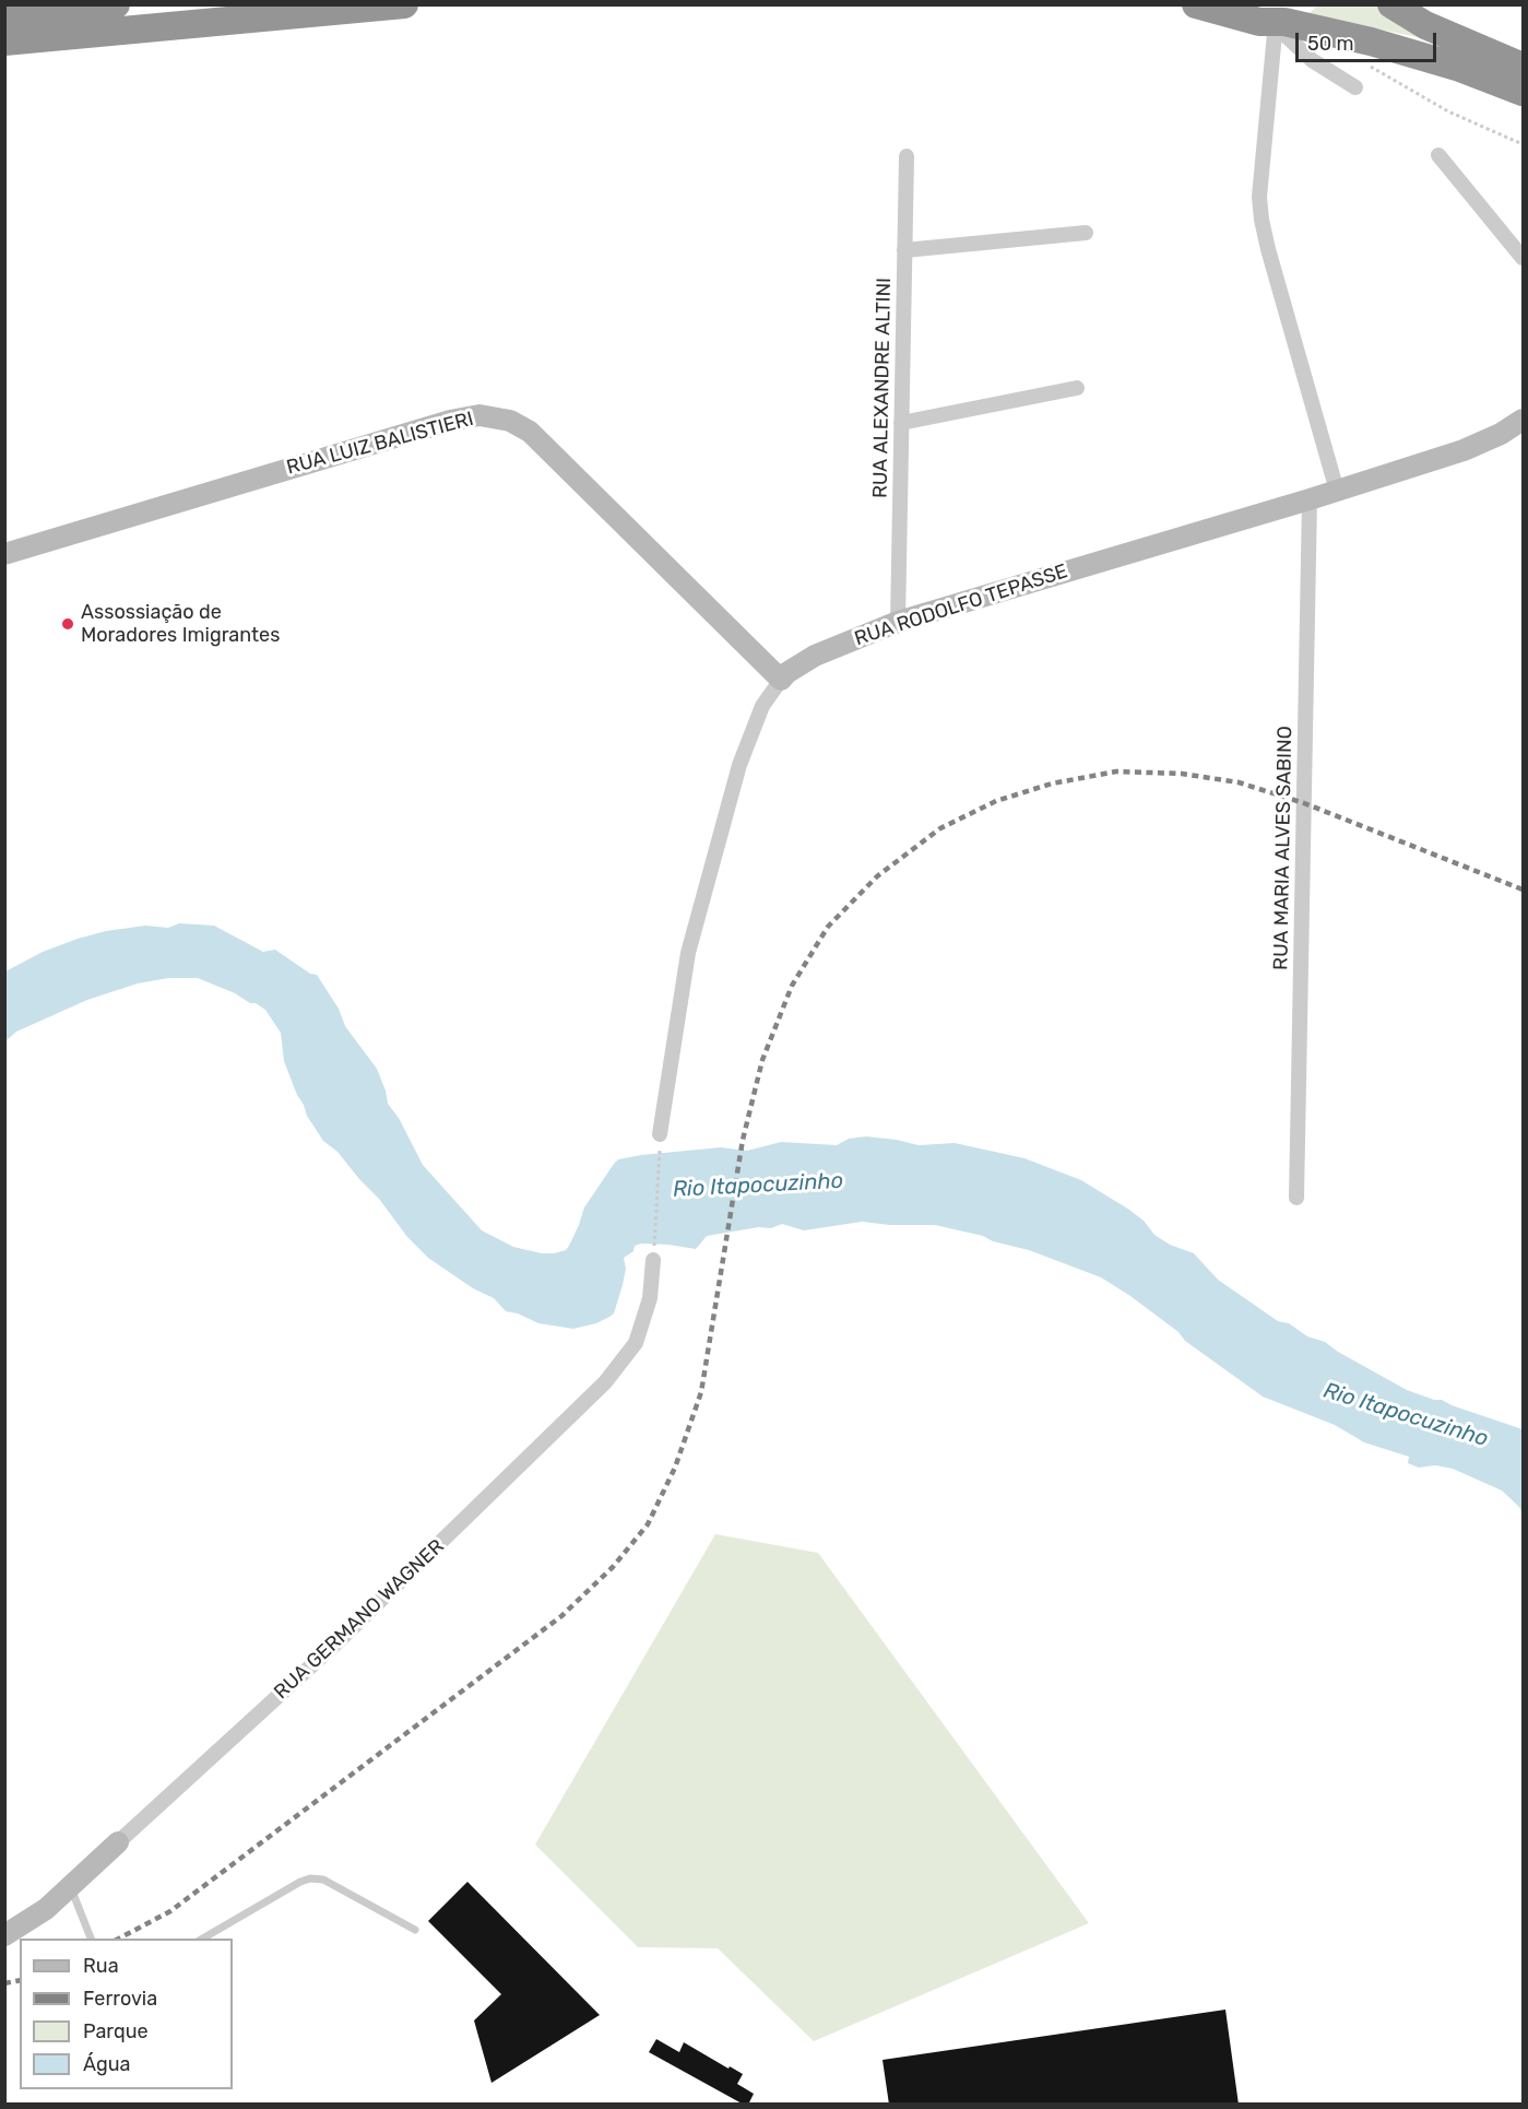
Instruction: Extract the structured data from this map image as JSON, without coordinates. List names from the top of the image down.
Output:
{
  "streets": {
    "street": [
      "RUA ALEXANDRE ALTINI",
      "RUA LUIZ BALISTIERI",
      "RUA RODOLFO TEPASSE",
      "RUA MARIA ALVES SABINO",
      "RUA GERMANO WAGNER"
    ]
  },
  "crossings": [
    ["RUA ALEXANDRE ALTINI", "RUA RODOLFO TEPASSE"],
    ["RUA LUIZ BALISTIERI", "RUA RODOLFO TEPASSE"],
    ["RUA RODOLFO TEPASSE", "RUA MARIA ALVES SABINO"]
  ],
  "water": ["Rio Itapocuzinho"],
  "places": ["Assossiação de Moradores Imigrantes"],
  "legend": [
    "Rua",
    "Ferrovia",
    "Parque",
    "Água"
  ],
  "scale_bar": "50 m"
}
